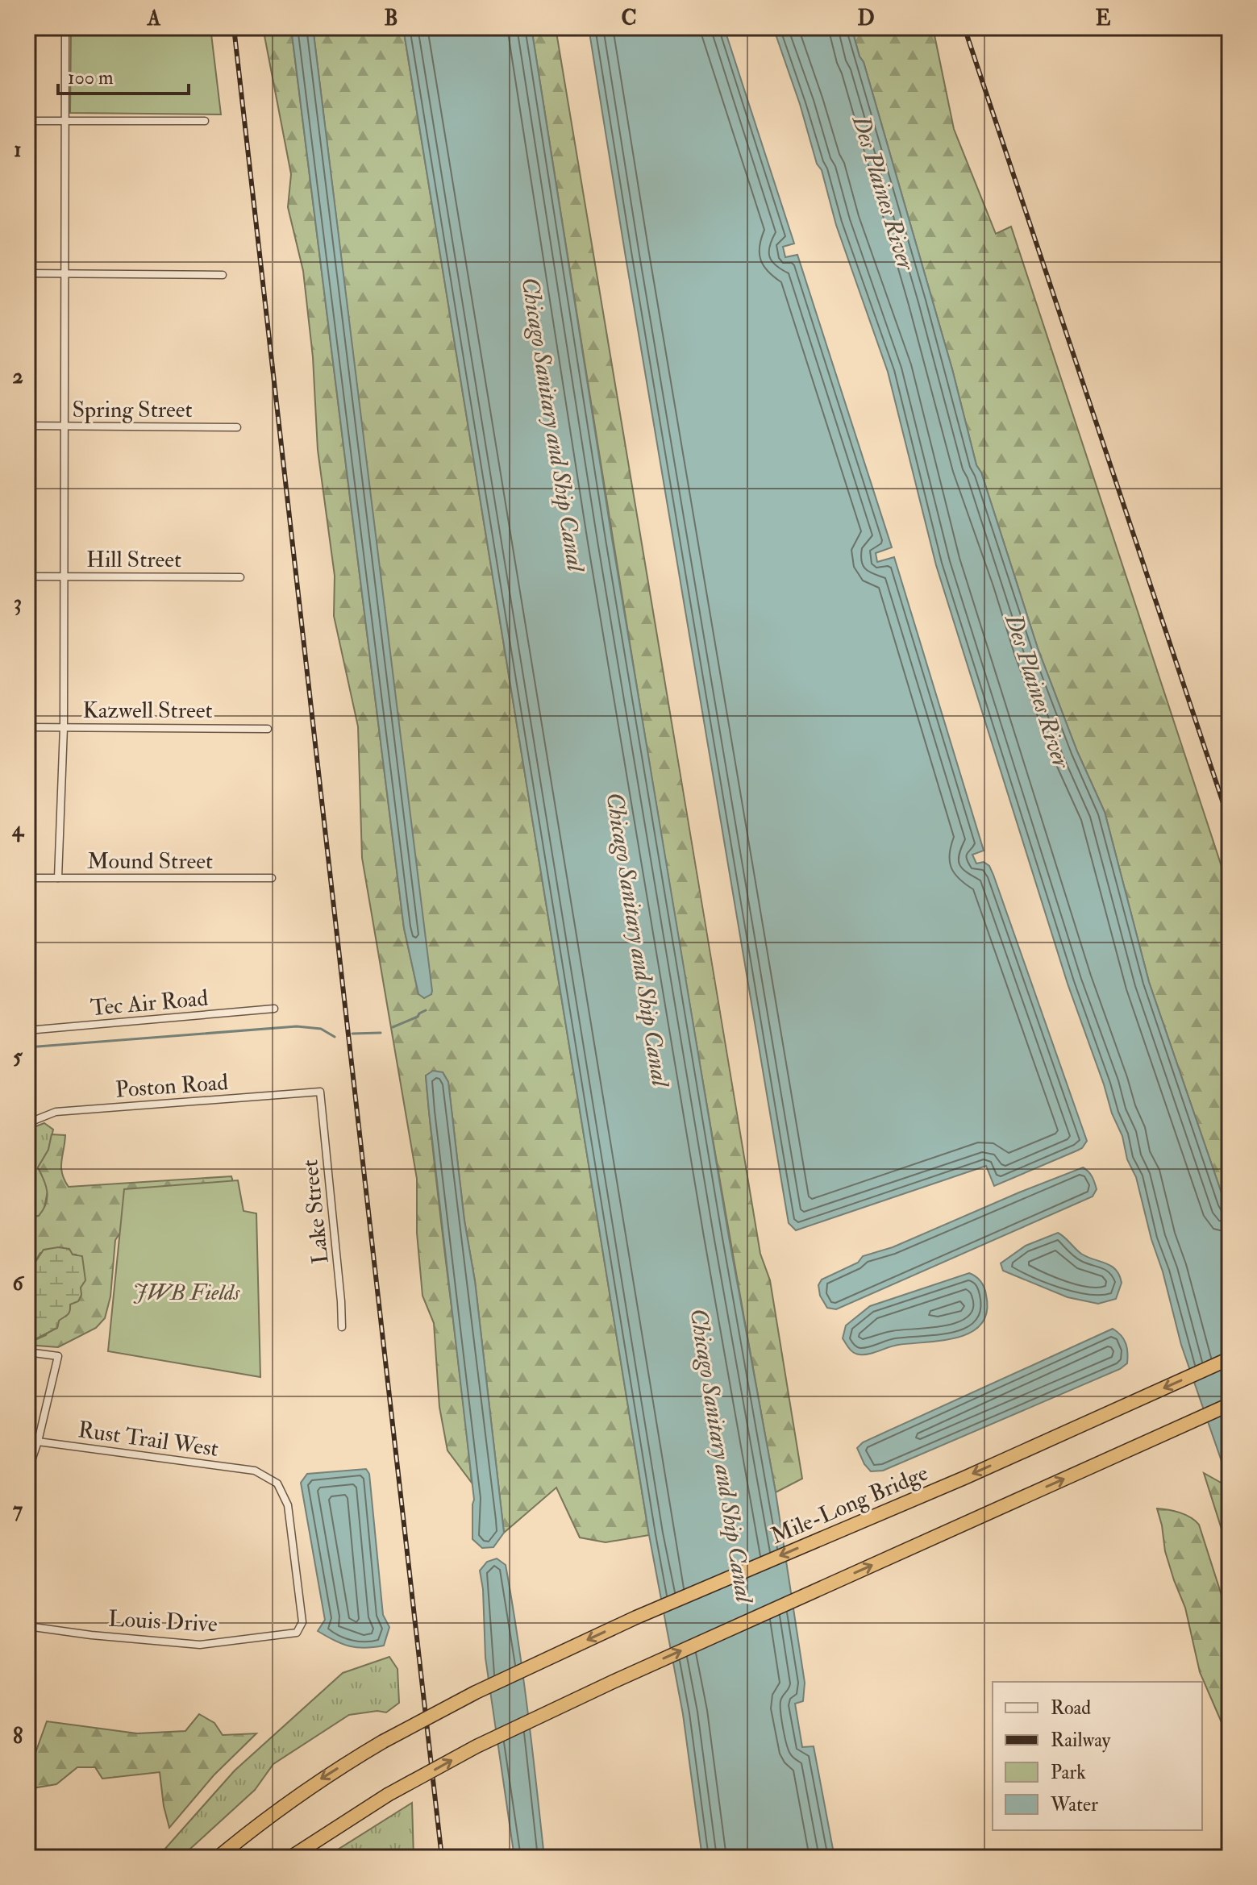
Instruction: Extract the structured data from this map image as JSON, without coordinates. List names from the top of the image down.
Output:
{
  "streets": {
    "highway": ["Mile-Long Bridge"],
    "street": [
      "Spring Street",
      "Hill Street",
      "Kazwell Street",
      "Mound Street",
      "Tec Air Road",
      "Poston Road",
      "Lake Street",
      "Rust Trail West",
      "Louis Drive"
    ]
  },
  "crossings": [
    ["Poston Road", "Lake Street"],
    ["Rust Trail West", "Louis Drive"]
  ],
  "water": ["Des Plaines River", "Chicago Sanitary and Ship Canal"],
  "parks": ["JWB Fields"],
  "legend": [
    "Road",
    "Railway",
    "Park",
    "Water"
  ],
  "scale_bar": "100 m",
  "grid": {
    "columns": [
      "A",
      "B",
      "C",
      "D",
      "E"
    ],
    "rows": [
      "1",
      "2",
      "3",
      "4",
      "5",
      "6",
      "7",
      "8"
    ]
  }
}
